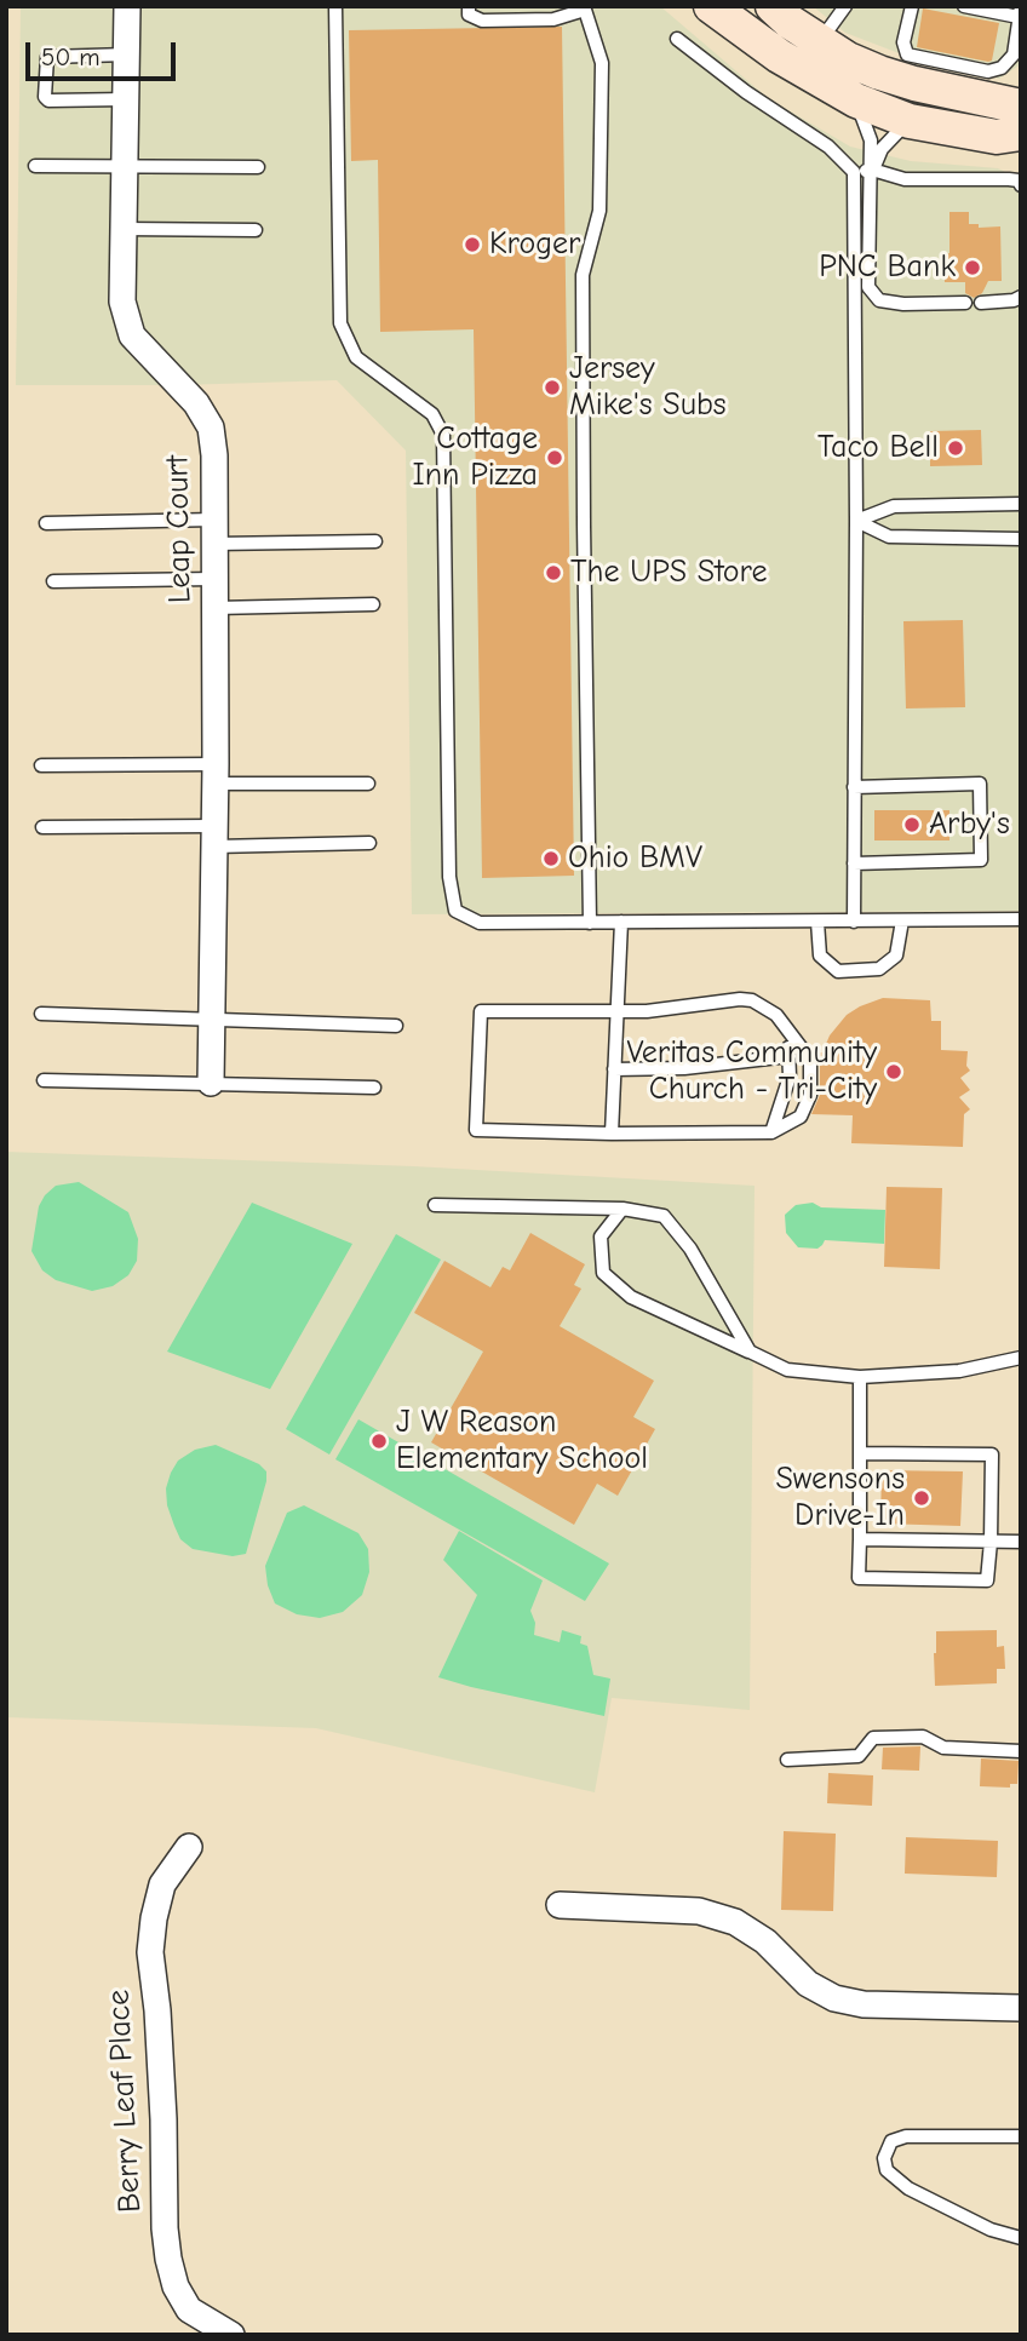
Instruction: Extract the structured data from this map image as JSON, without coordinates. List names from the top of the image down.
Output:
{
  "streets": {
    "street": ["Leap Court", "Berry Leaf Place"]
  },
  "places": [
    "Kroger",
    "PNC Bank",
    "Jersey Mike's Subs",
    "Taco Bell",
    "Cottage Inn Pizza",
    "The UPS Store",
    "Arby's",
    "Ohio BMV",
    "Veritas Community Church - Tri-City",
    "J W Reason Elementary School",
    "Swensons Drive-In"
  ],
  "scale_bar": "50 m"
}
